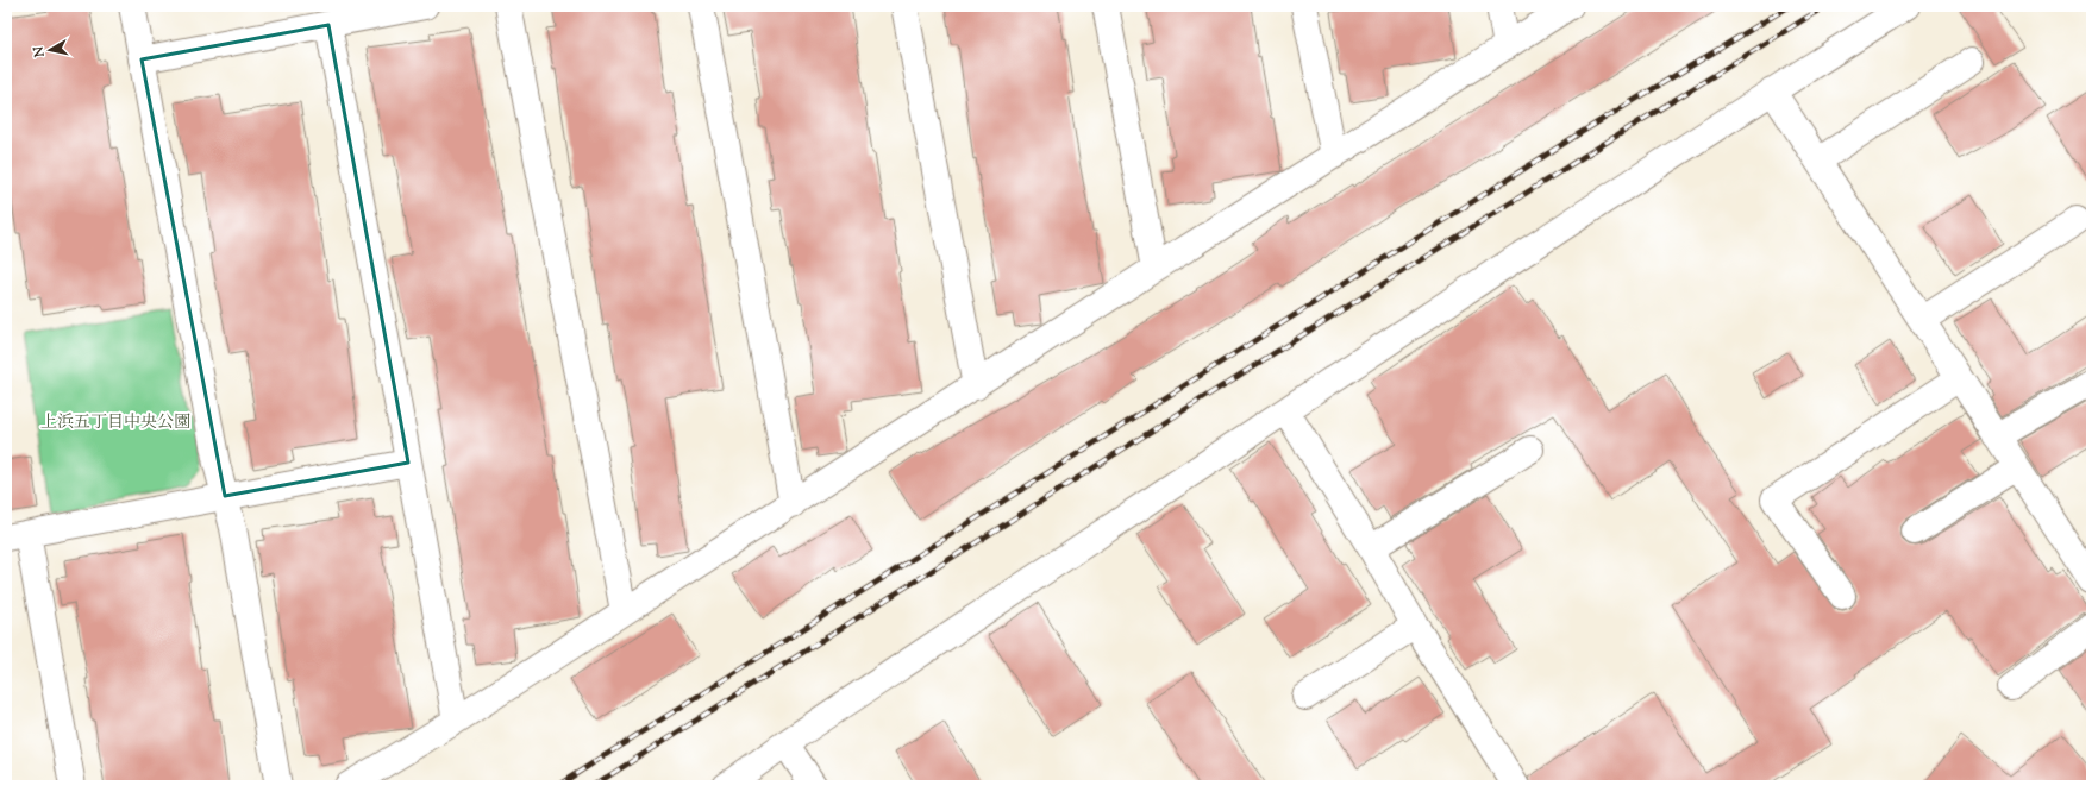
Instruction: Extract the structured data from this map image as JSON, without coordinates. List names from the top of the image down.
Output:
{
  "parks": ["上浜五丁目中央公園"],
  "north": "left"
}
